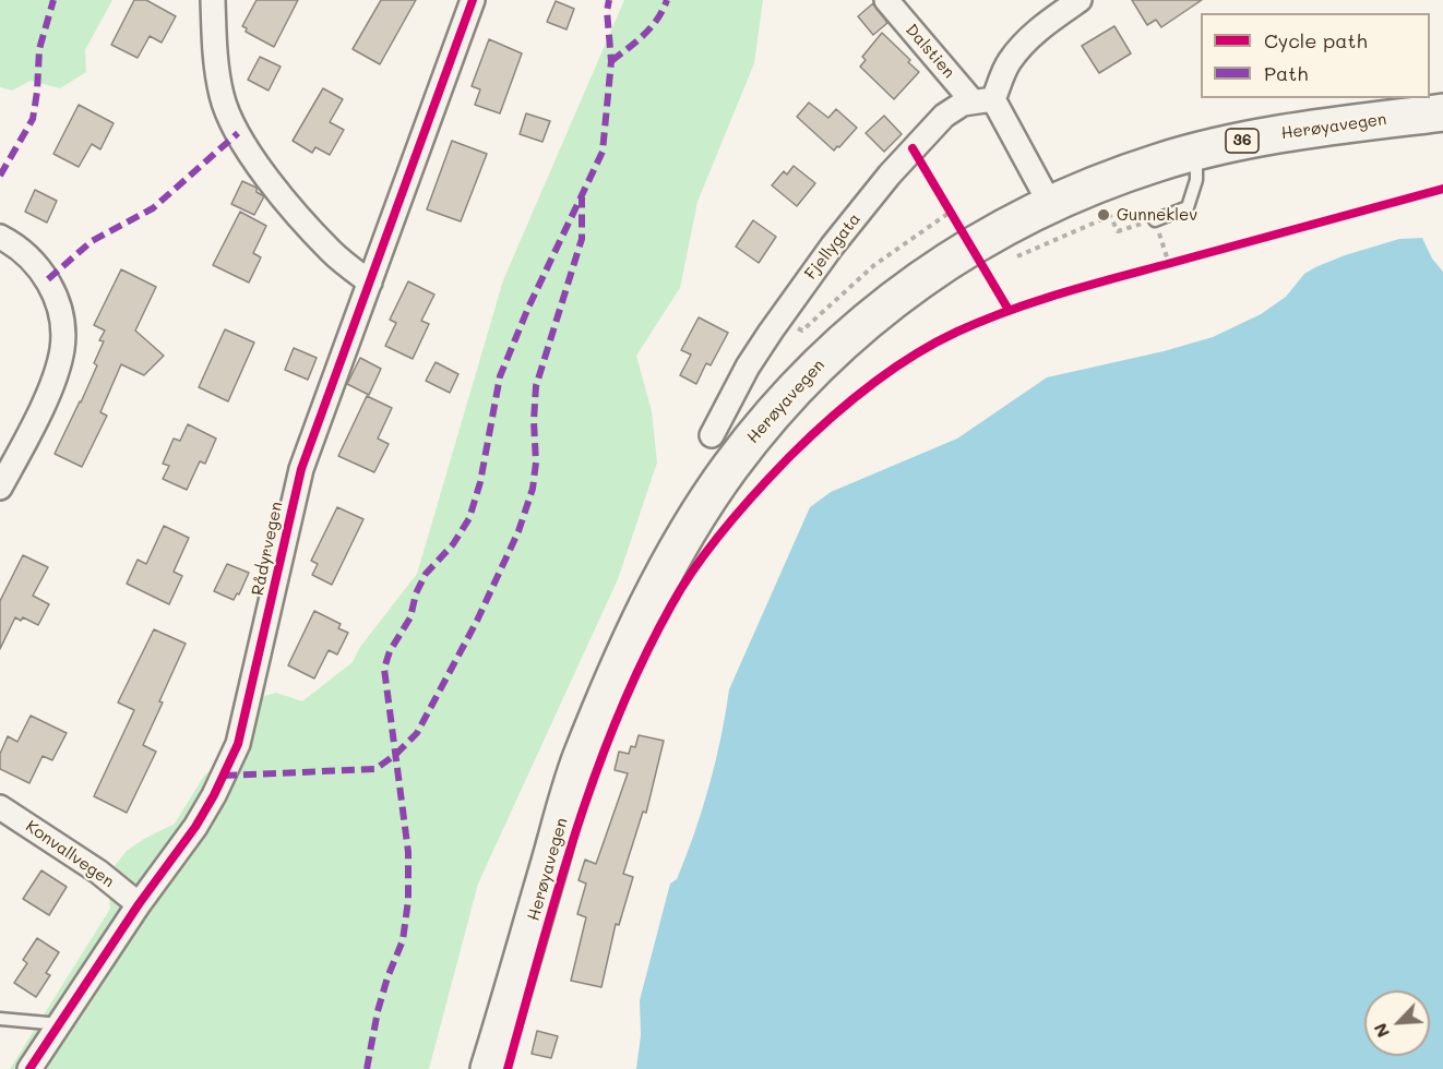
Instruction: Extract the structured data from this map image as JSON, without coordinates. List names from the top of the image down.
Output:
{
  "streets": {
    "highway": ["Herøyavegen", "36"],
    "street": [
      "Dalstien",
      "Fjellygata",
      "Rådyrvegen",
      "Konvallvegen"
    ]
  },
  "crossings": [
    ["Dalstien", "Fjellygata"],
    ["Rådyrvegen", "Konvallvegen"]
  ],
  "places": ["Gunneklev"],
  "legend": ["Cycle path", "Path"],
  "north": "bottom left"
}
